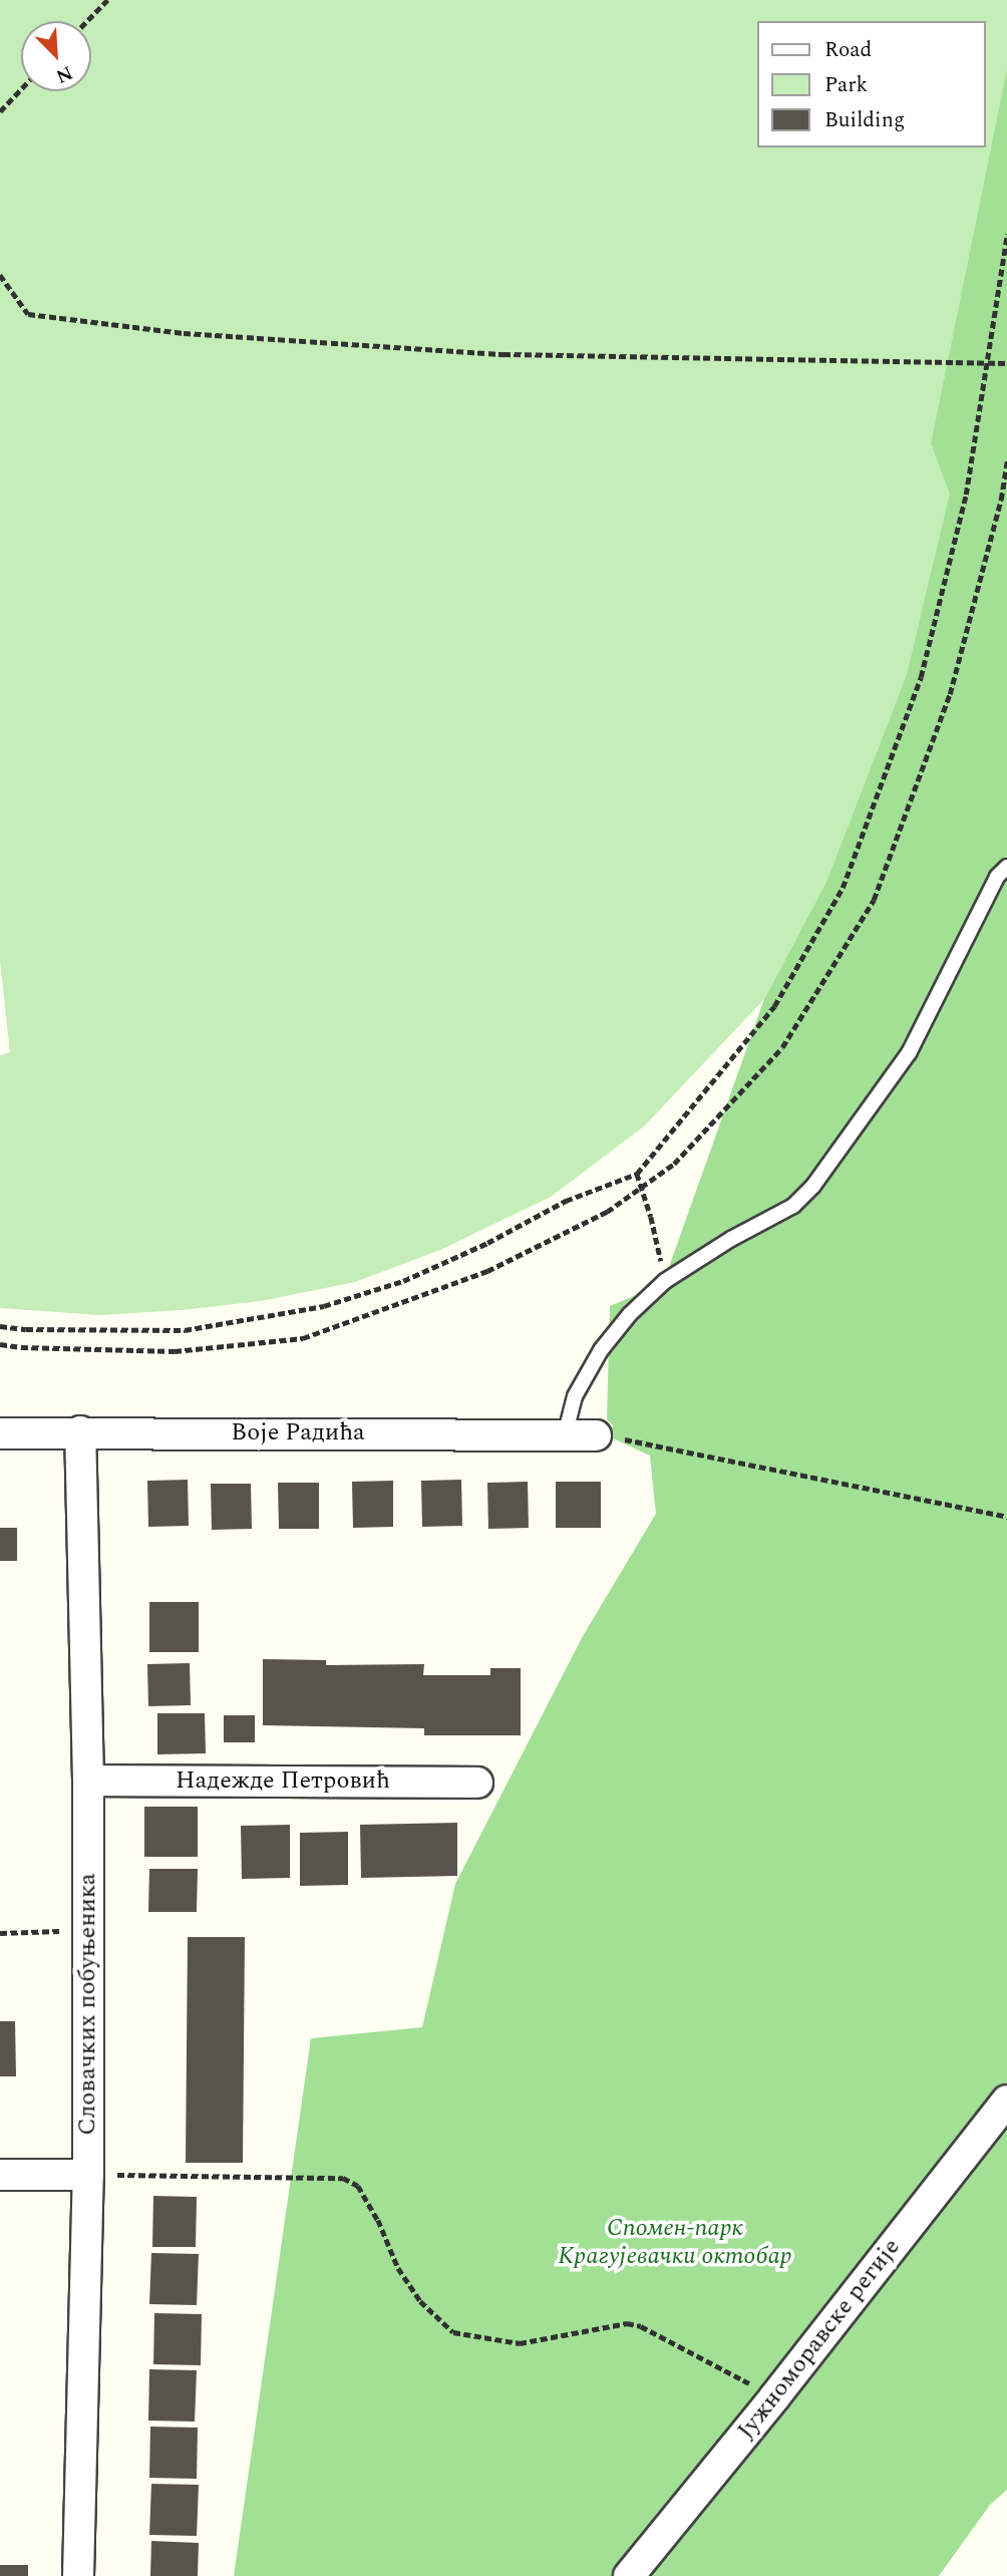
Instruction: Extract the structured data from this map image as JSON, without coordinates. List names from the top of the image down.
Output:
{
  "streets": {
    "street": [
      "Воје Радића",
      "Надежде Петровић",
      "Словачких побуњеника",
      "Јужноморавске регије"
    ]
  },
  "crossings": [
    ["Воје Радића", "Словачких побуњеника"],
    ["Надежде Петровић", "Словачких побуњеника"]
  ],
  "parks": ["Спомен-парк Крагујевачки октобар"],
  "legend": ["Road", "Park", "Building"],
  "north": "bottom right"
}
